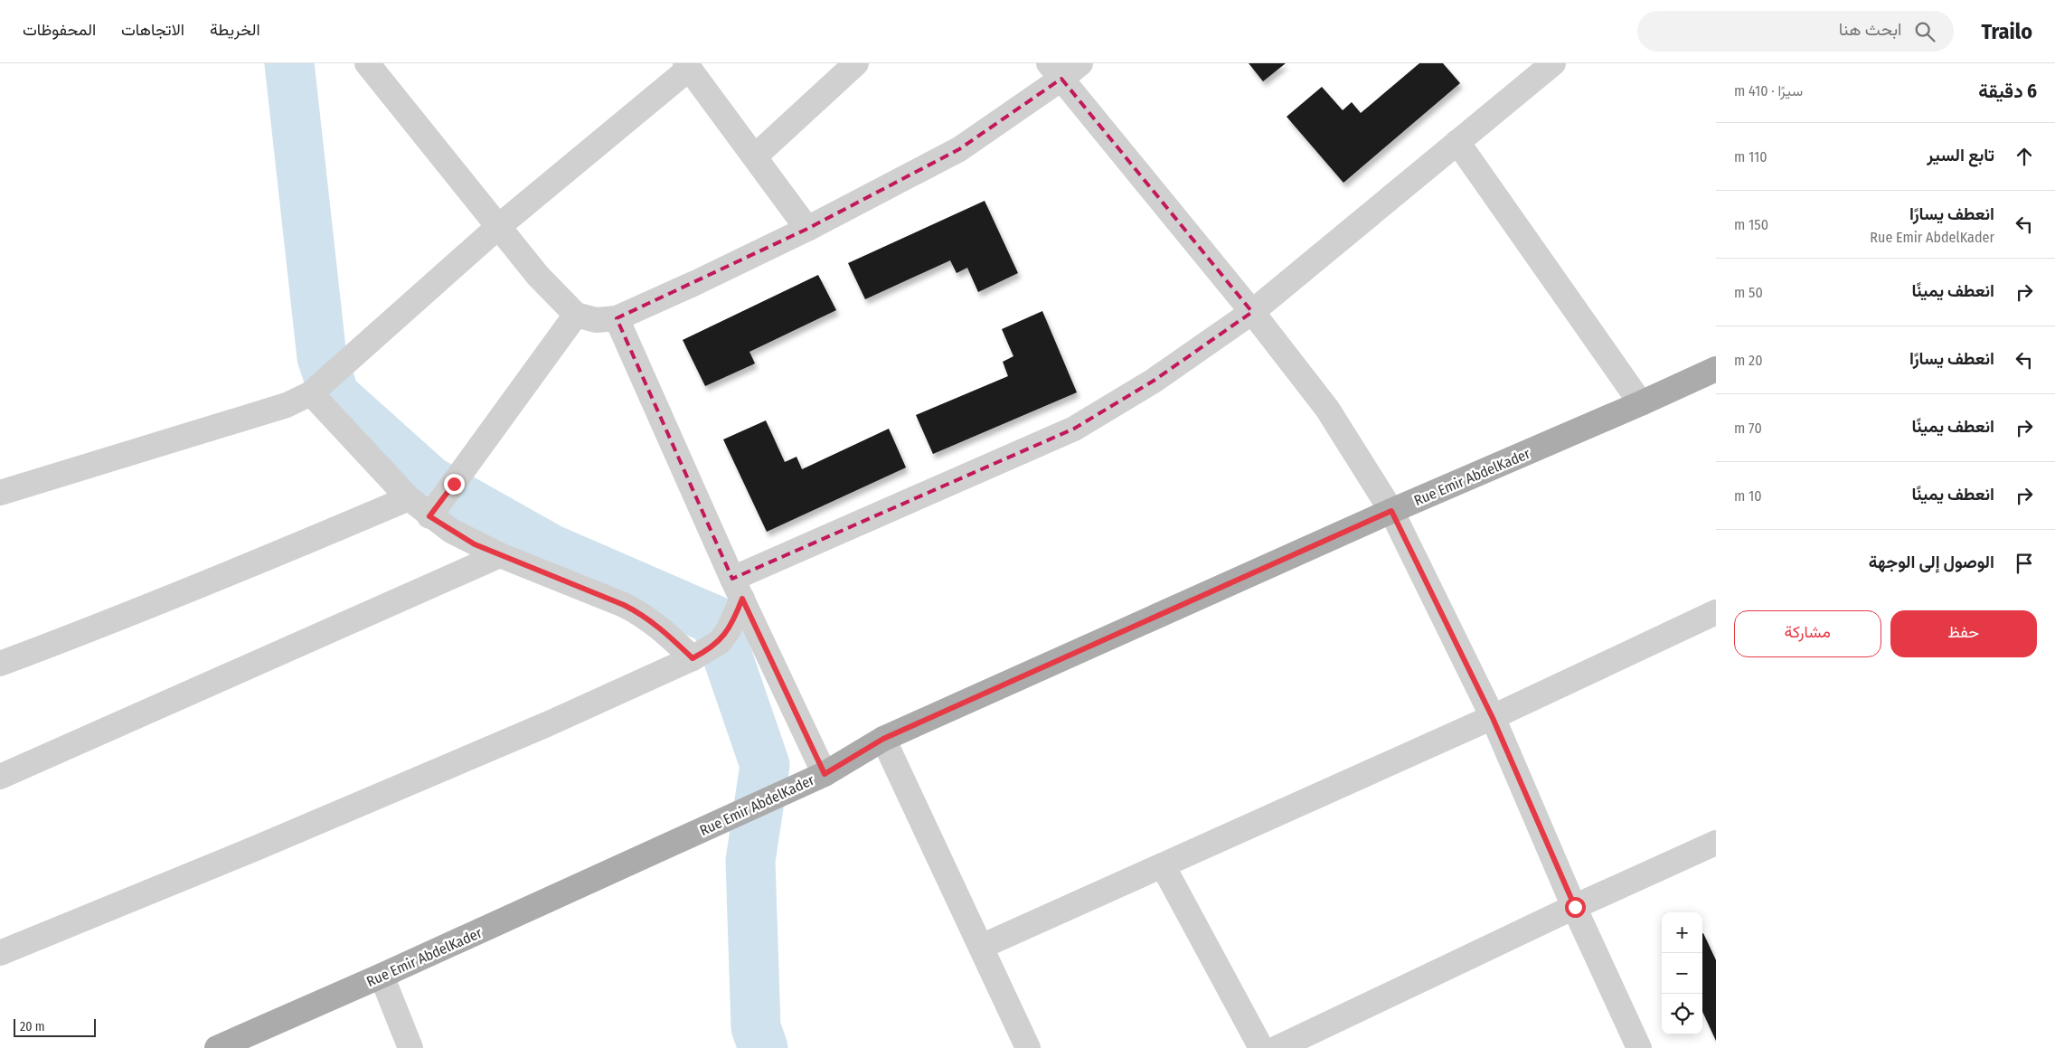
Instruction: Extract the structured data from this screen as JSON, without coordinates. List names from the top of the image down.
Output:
{
  "streets": {
    "main road": ["Rue Emir AbdelKader"]
  },
  "scale_bar": "20 m",
  "page": {
    "header": "Trailo",
    "search": "ابحث هنا",
    "nav": ["الخريطة", "الاتجاهات", "المحفوظات"],
    "heading": ["6 دقيقة", "سيرًا · 410 m"],
    "list": [
      ["تابع السير", "110 m"],
      ["انعطف يسارًا", "Rue Emir AbdelKader", "150 m"],
      ["انعطف يمينًا", "50 m"],
      ["انعطف يسارًا", "20 m"],
      ["انعطف يمينًا", "70 m"],
      ["انعطف يمينًا", "10 m"],
      "الوصول إلى الوجهة"
    ],
    "buttons": ["حفظ", "مشاركة"],
    "map_buttons": ["+", "−"],
    "scale": "20 m"
  }
}
